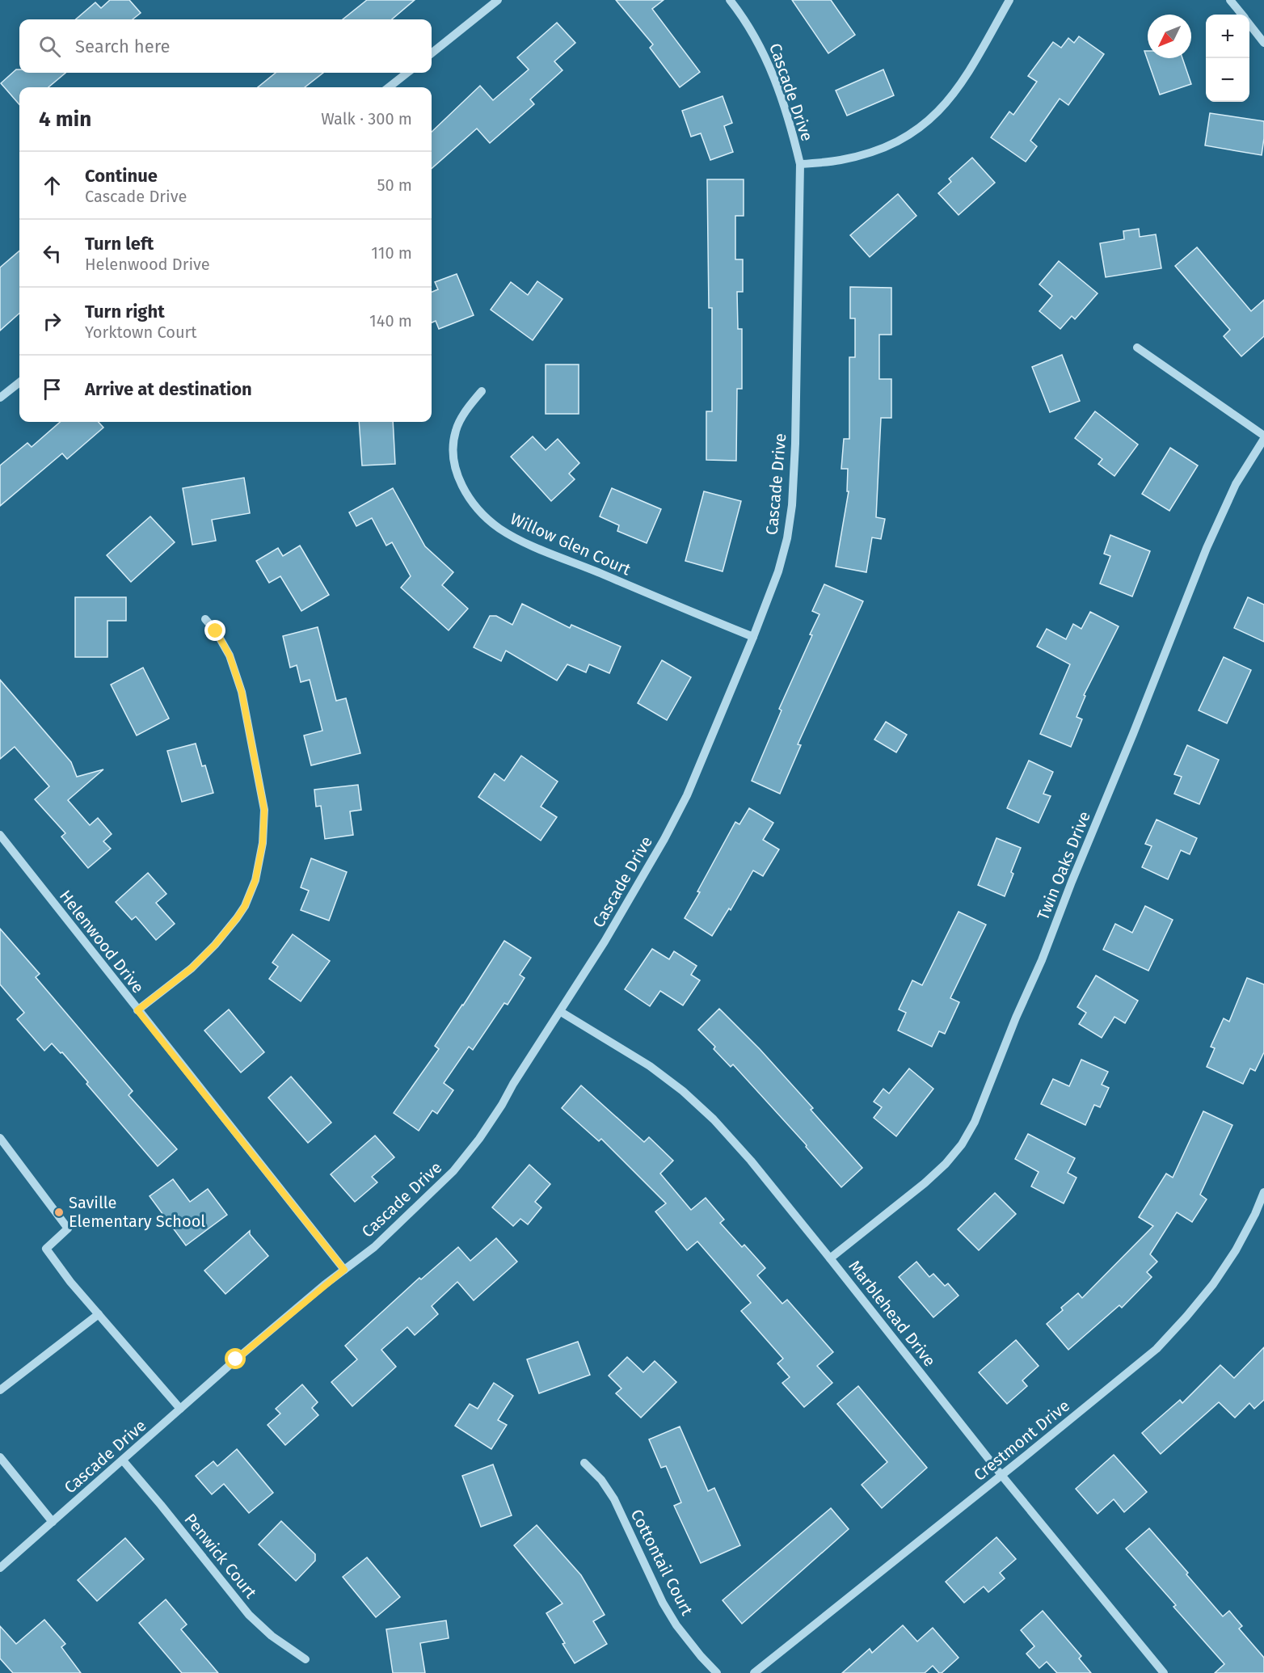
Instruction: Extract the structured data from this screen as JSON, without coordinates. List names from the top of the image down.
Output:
{
  "streets": {
    "street": [
      "Cascade Drive",
      "Willow Glen Court",
      "Twin Oaks Drive",
      "Helenwood Drive",
      "Marblehead Drive",
      "Crestmont Drive",
      "Penwick Court",
      "Cottontail Court"
    ]
  },
  "crossings": [
    ["Cascade Drive", "Willow Glen Court"],
    ["Cascade Drive", "Helenwood Drive"],
    ["Cascade Drive", "Marblehead Drive"],
    ["Cascade Drive", "Penwick Court"],
    ["Twin Oaks Drive", "Marblehead Drive"],
    ["Marblehead Drive", "Crestmont Drive"]
  ],
  "places": ["Saville Elementary School"],
  "north": "bottom left",
  "page": {
    "map_buttons": ["+", "−"],
    "search": "Search here",
    "heading": ["4 min", "Walk · 300 m"],
    "list": [
      ["Continue", "Cascade Drive", "50 m"],
      ["Turn left", "Helenwood Drive", "110 m"],
      ["Turn right", "Yorktown Court", "140 m"],
      "Arrive at destination"
    ]
  }
}
